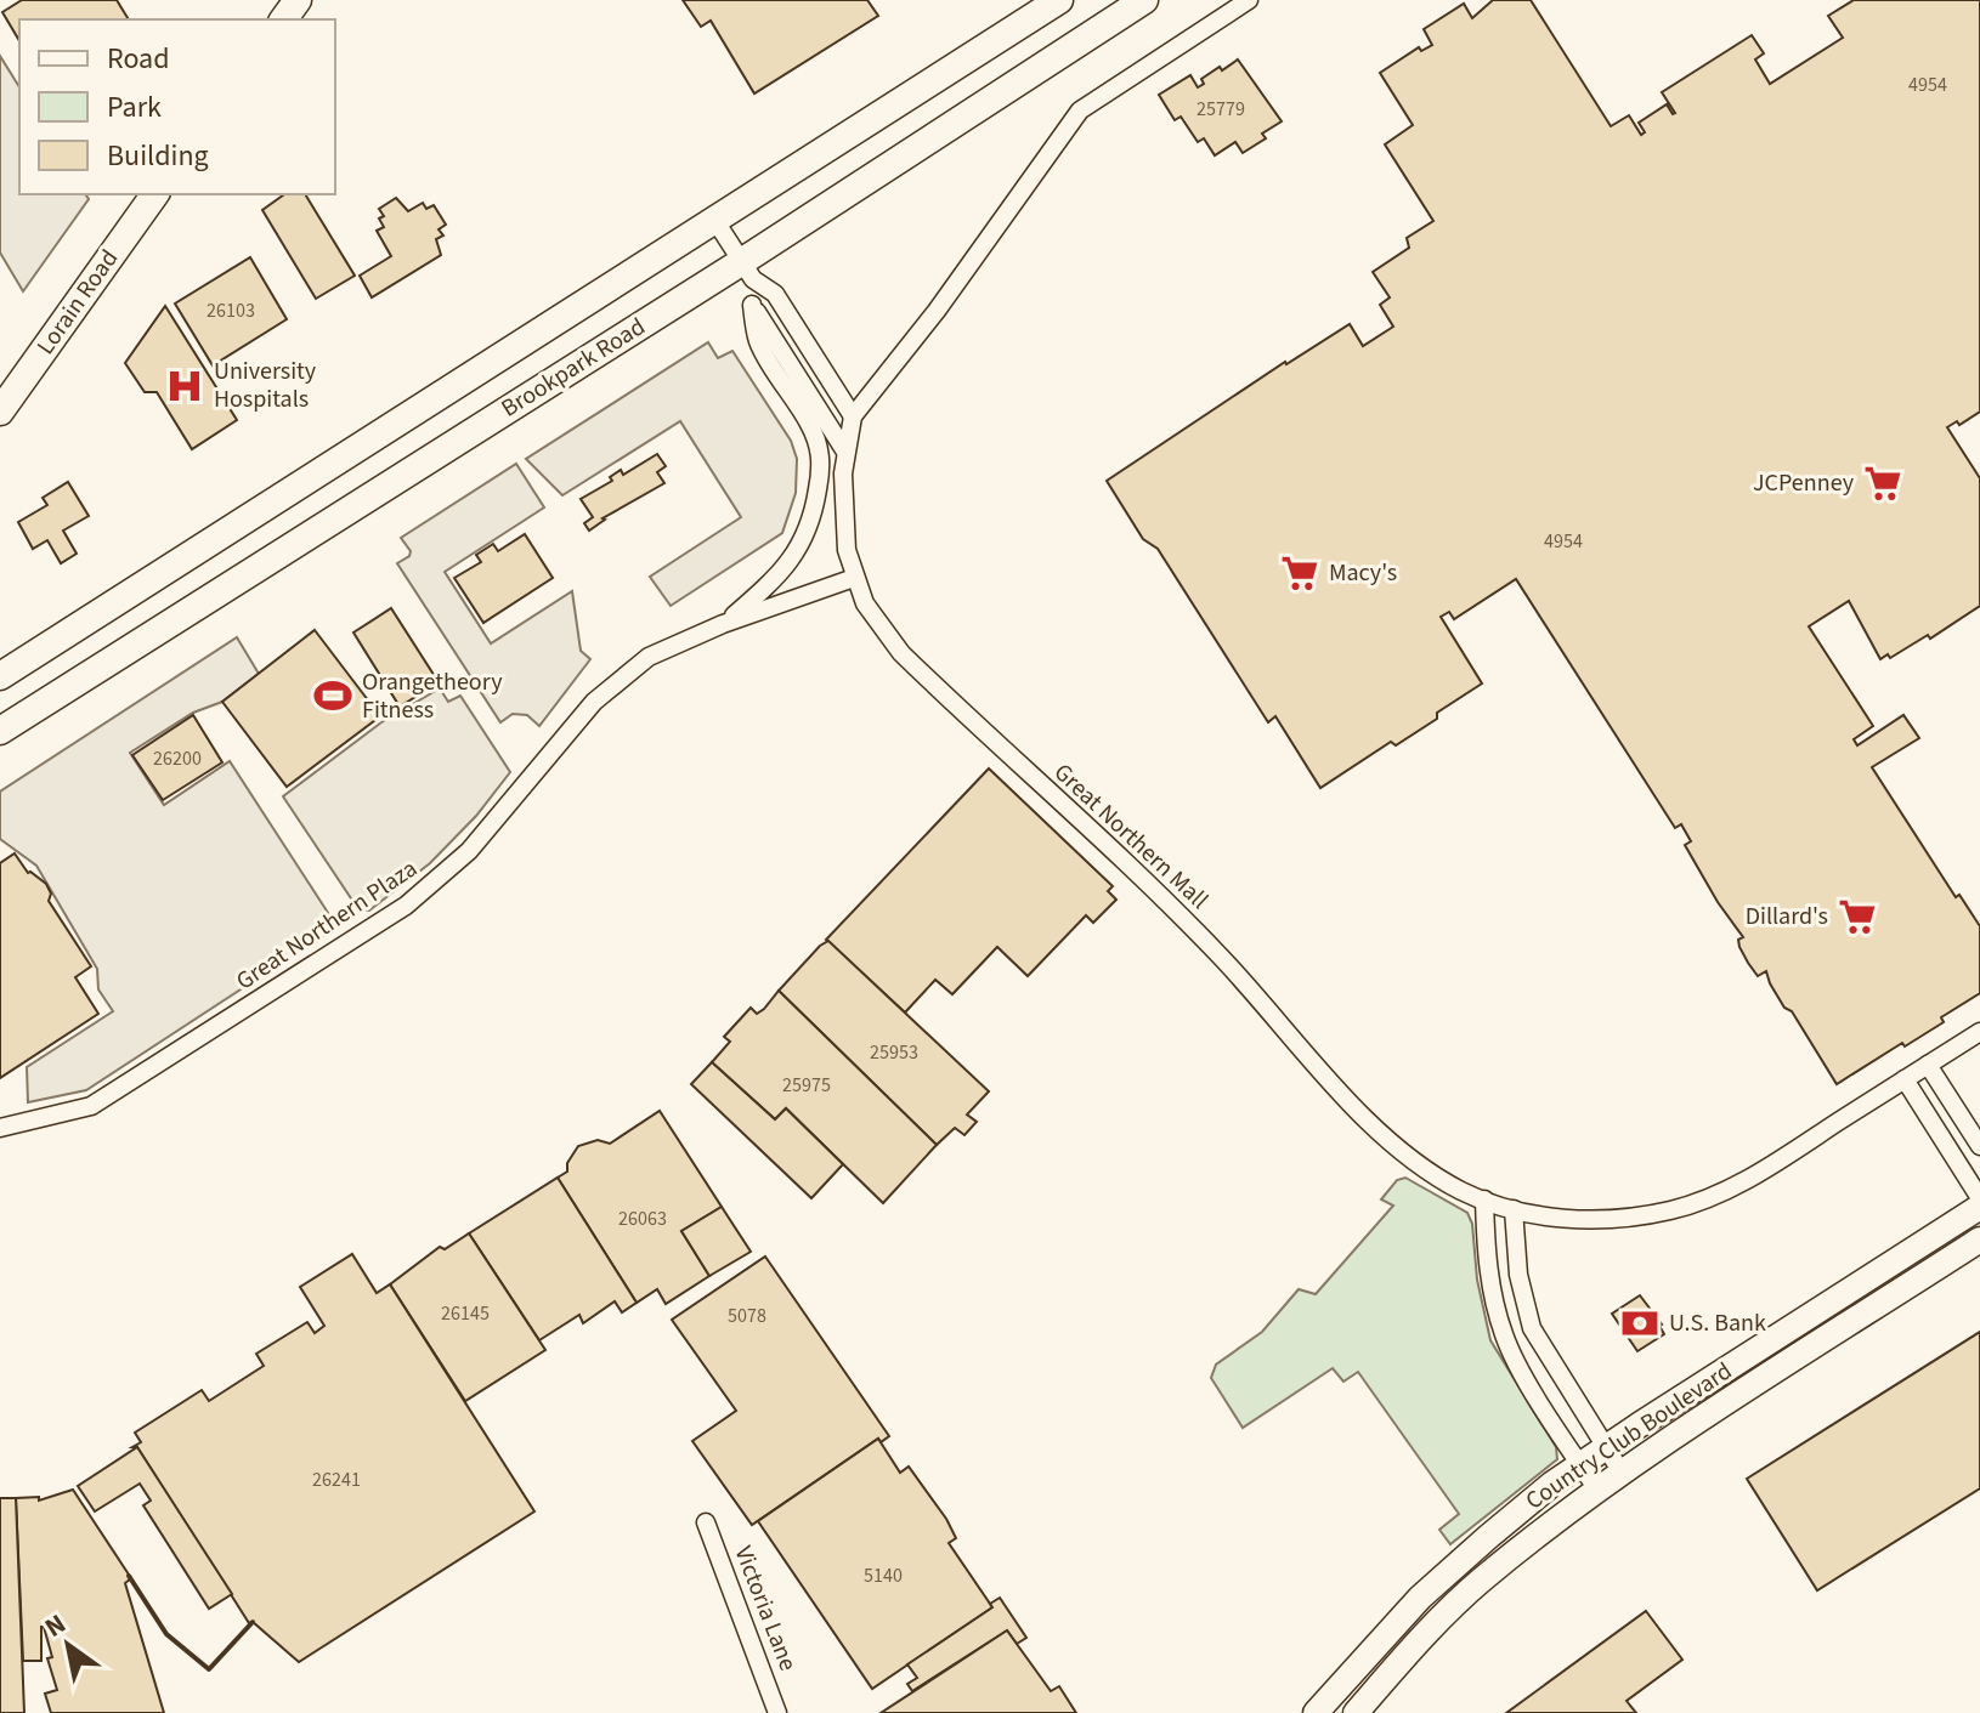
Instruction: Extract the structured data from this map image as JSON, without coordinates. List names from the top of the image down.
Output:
{
  "streets": {
    "main road": ["Lorain Road", "Brookpark Road"],
    "street": [
      "Great Northern Mall",
      "Great Northern Plaza",
      "Country Club Boulevard",
      "Victoria Lane"
    ]
  },
  "crossings": [
    ["Great Northern Mall", "Great Northern Plaza"]
  ],
  "places": {
    "hospital": ["University Hospitals"],
    "supermarket": ["JCPenney", "Macy's", "Dillard's"],
    "sports": ["Orangetheory Fitness"],
    "bank": ["U.S. Bank"]
  },
  "house_numbers": [
    "4954",
    "25779",
    "26103",
    "4954",
    "26200",
    "25953",
    "25975",
    "26063",
    "26145",
    "5078",
    "26241",
    "5140"
  ],
  "legend": ["Road", "Park", "Building"],
  "north": "top left"
}
